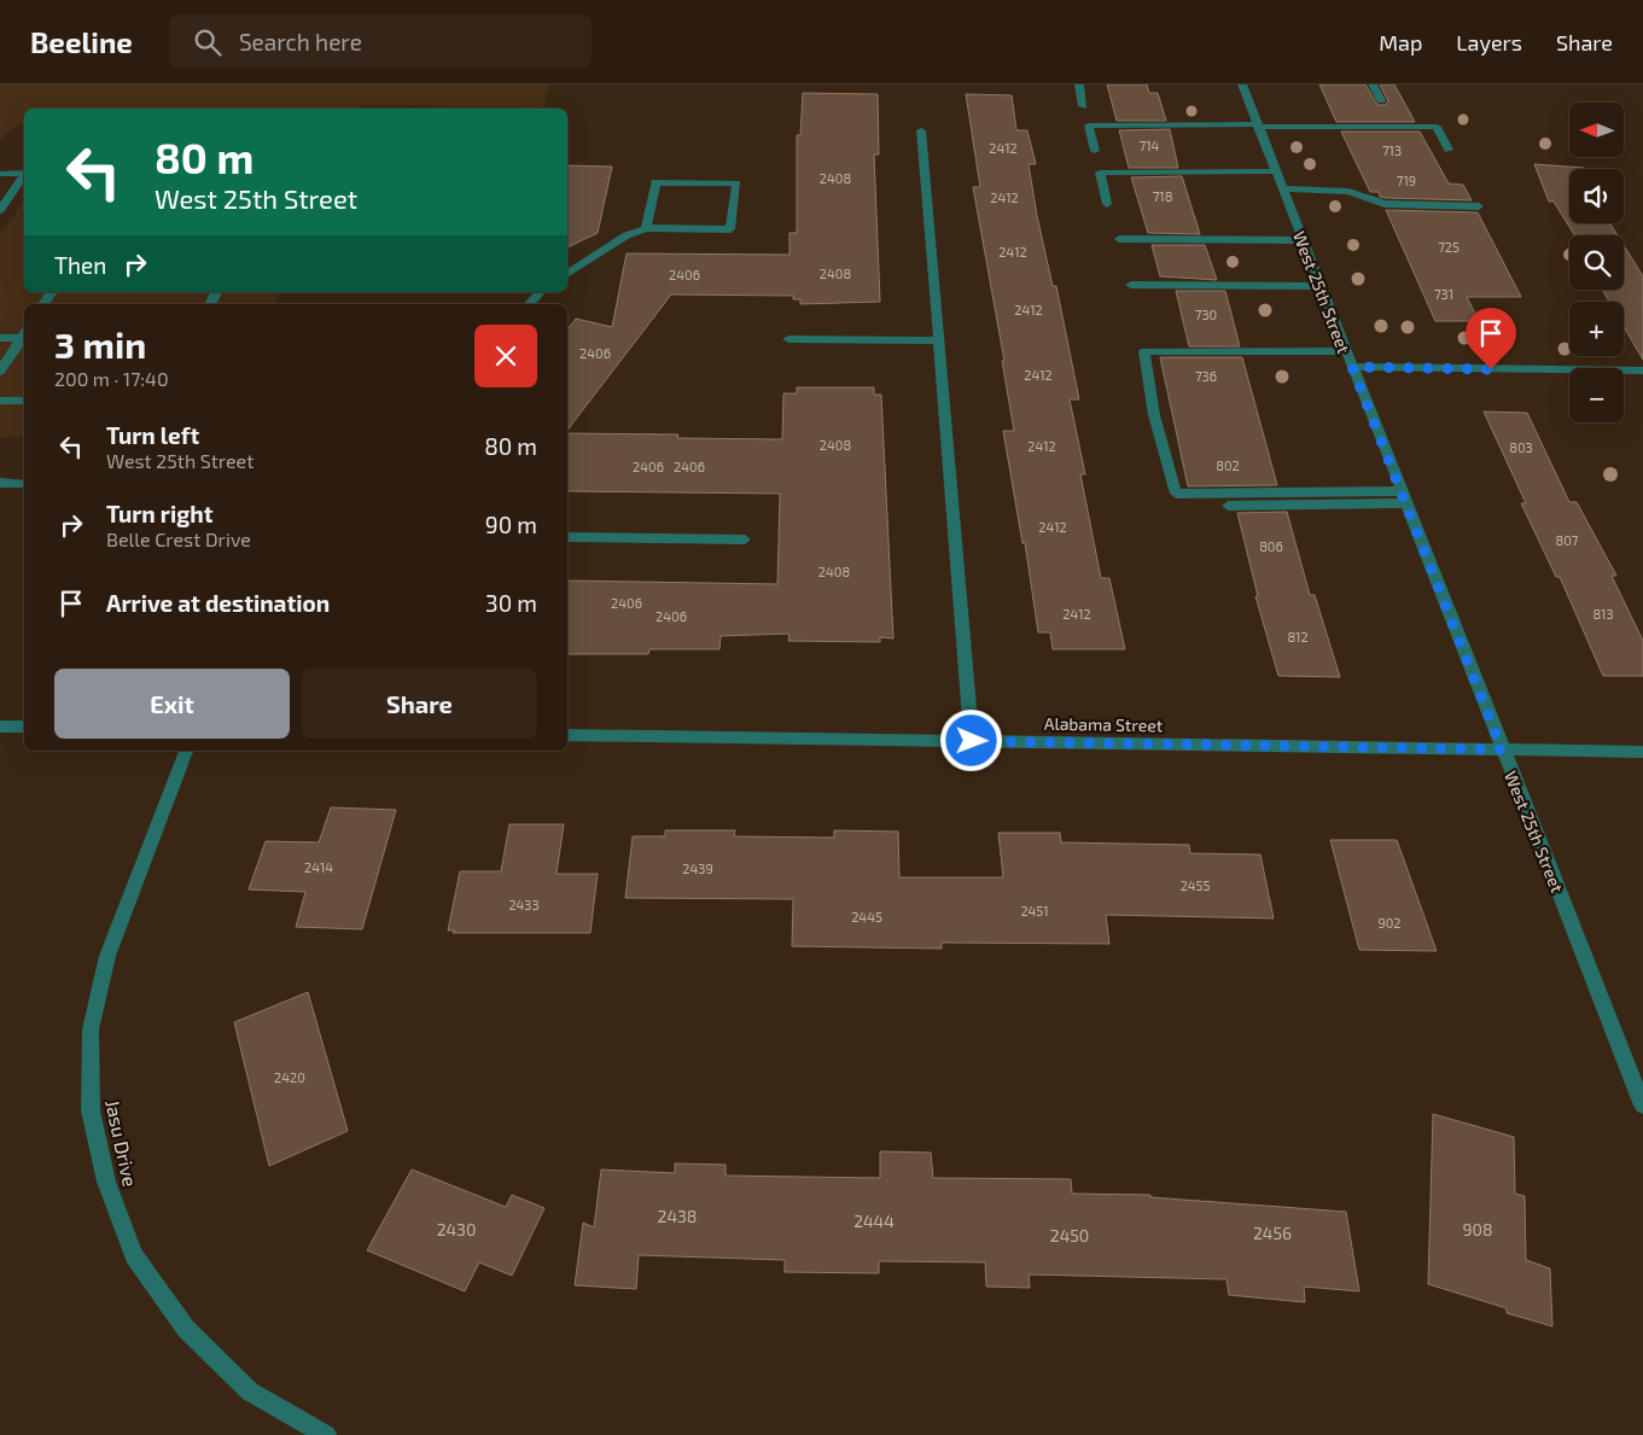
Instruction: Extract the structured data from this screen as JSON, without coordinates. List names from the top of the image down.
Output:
{
  "streets": {
    "street": ["West 25th Street", "Alabama Street", "Jasu Drive"]
  },
  "crossings": [
    ["West 25th Street", "Alabama Street"]
  ],
  "house_numbers": [
    "714",
    "2412",
    "713",
    "2408",
    "719",
    "718",
    "2412",
    "725",
    "2412",
    "2408",
    "2406",
    "731",
    "2412",
    "730",
    "2406",
    "2412",
    "736",
    "2408",
    "2412",
    "803",
    "802",
    "2406",
    "2406",
    "2412",
    "807",
    "806",
    "2408",
    "2406",
    "2412",
    "813",
    "2406",
    "812",
    "2414",
    "2439",
    "2455",
    "2433",
    "2451",
    "2445",
    "902",
    "2420",
    "2438",
    "2444",
    "2430",
    "908",
    "2456",
    "2450"
  ],
  "north": "left",
  "page": {
    "header": "Beeline",
    "search": "Search here",
    "nav": ["Map", "Layers", "Share"],
    "map_buttons": ["+", "−"],
    "turn": ["80 m", "West 25th Street"],
    "then": "Then",
    "heading": ["3 min", "200 m · 17:40"],
    "list": [
      {
        "name": "Turn left",
        "note": "West 25th Street",
        "value": "80 m"
      },
      {
        "name": "Turn right",
        "note": "Belle Crest Drive",
        "value": "90 m"
      },
      {
        "name": "Arrive at destination",
        "value": "30 m"
      }
    ],
    "buttons": ["Exit", "Share"]
  }
}
